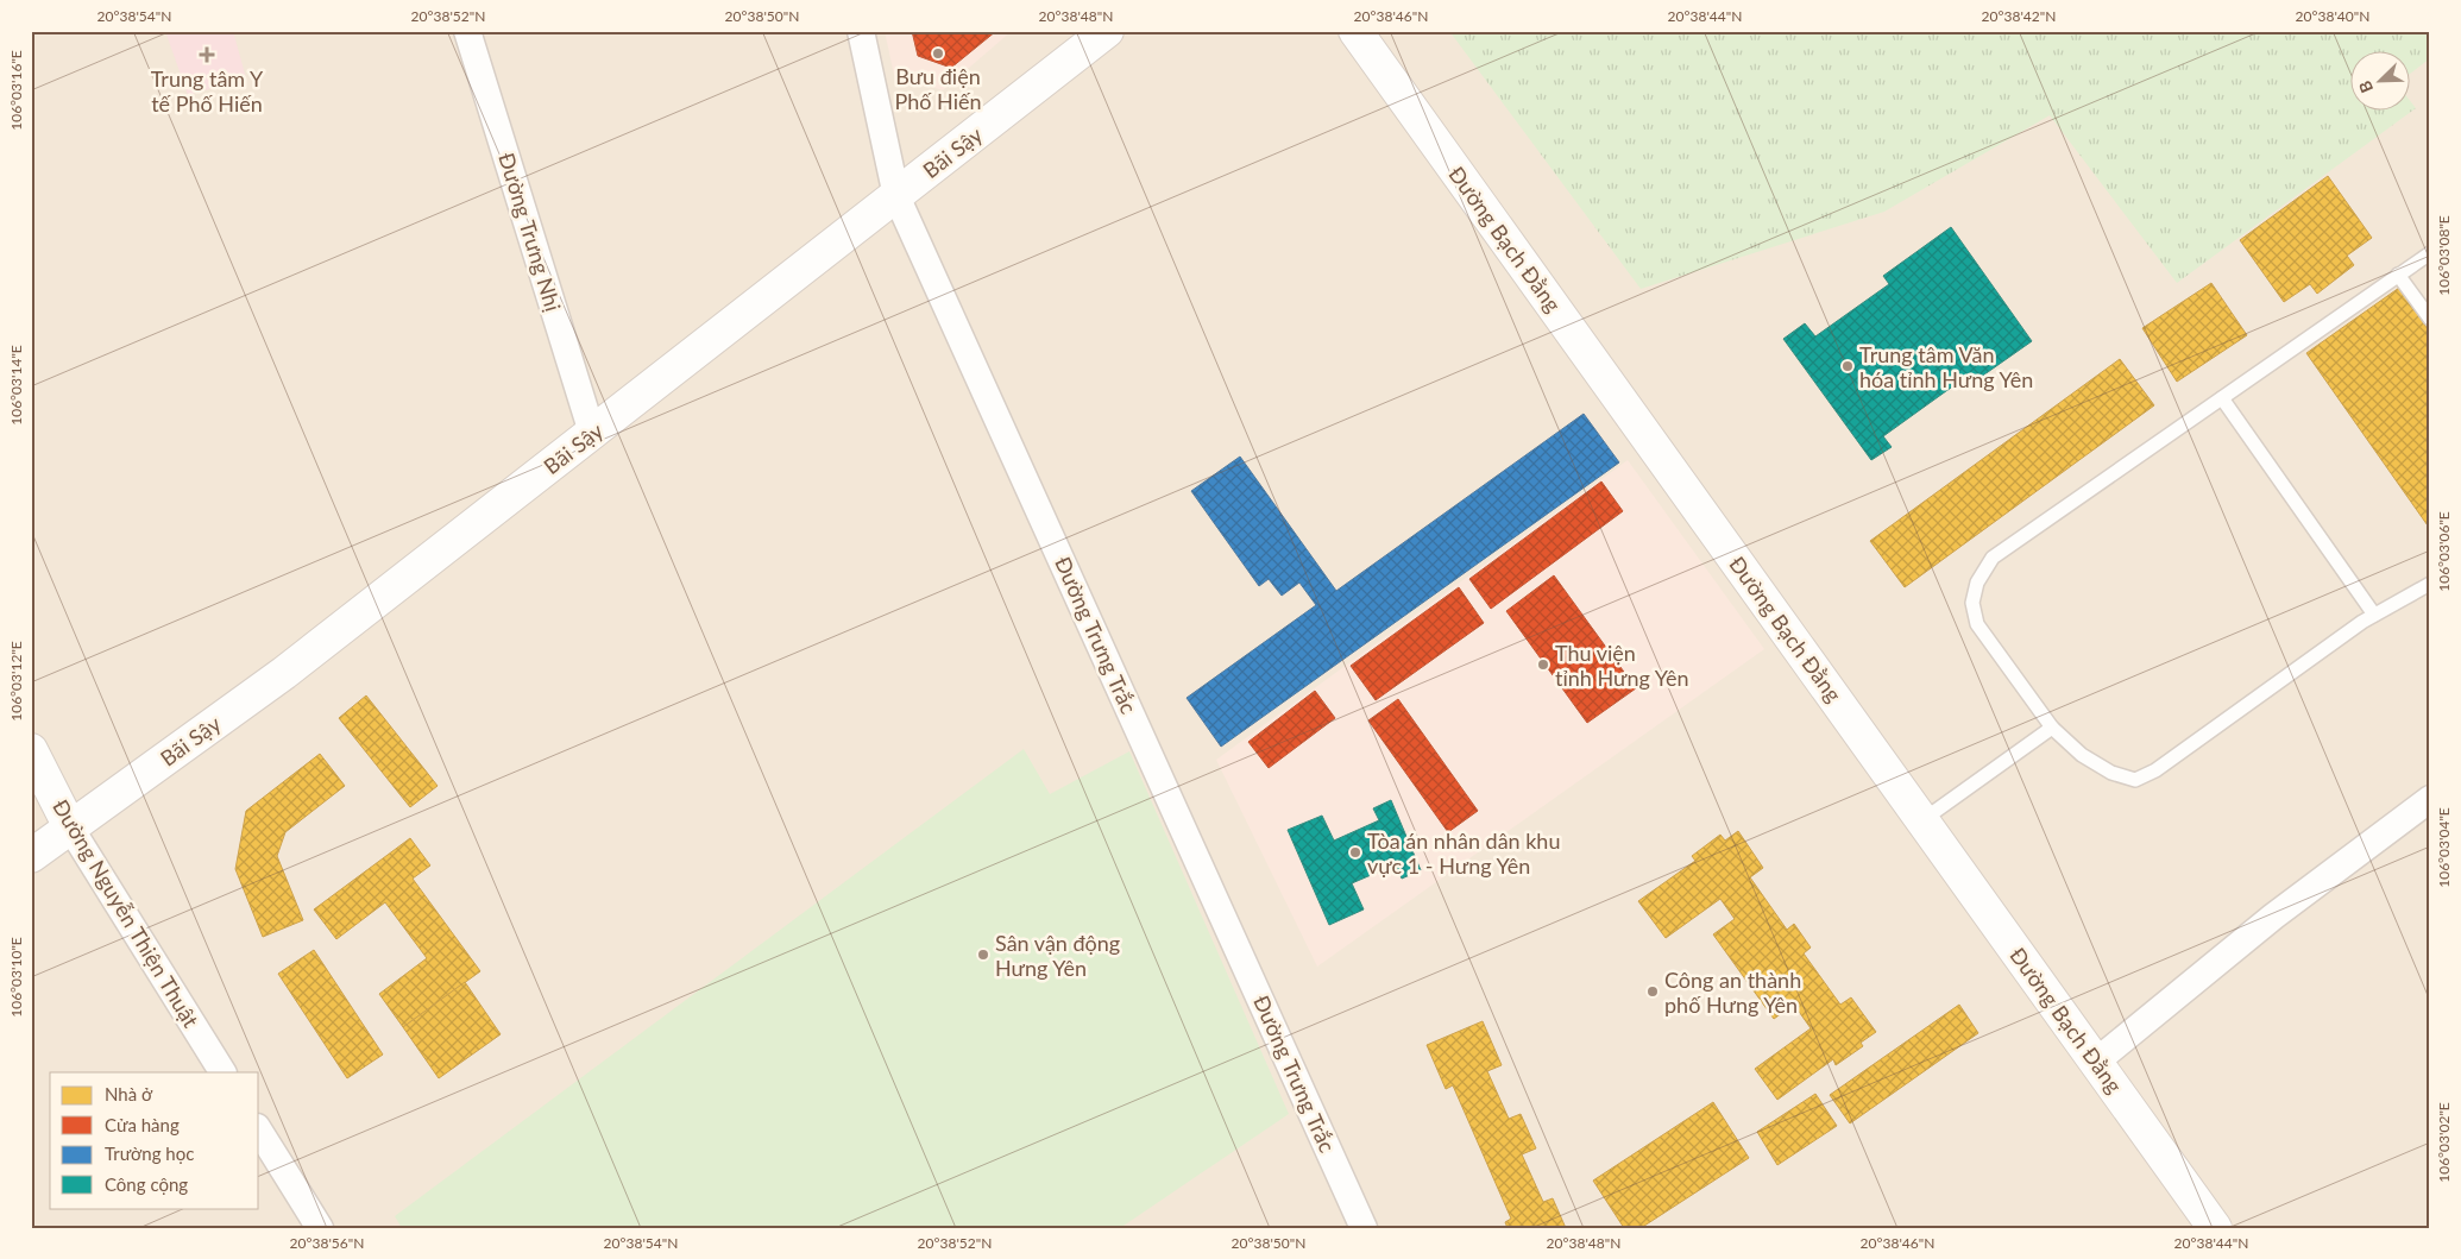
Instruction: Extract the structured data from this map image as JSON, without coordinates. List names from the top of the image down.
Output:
{
  "streets": {
    "street": [
      "Bãi Sậy",
      "Đường Trưng Nhị",
      "Đường Bạch Đằng",
      "Đường Trưng Trắc",
      "Đường Nguyễn Thiện Thuật"
    ]
  },
  "crossings": [
    ["Bãi Sậy", "Đường Trưng Nhị"],
    ["Bãi Sậy", "Đường Trưng Trắc"],
    ["Bãi Sậy", "Đường Nguyễn Thiện Thuật"]
  ],
  "places": {
    "other": [
      "Bưu điện Phố Hiến",
      "Trung tâm Văn hóa tỉnh Hưng Yên",
      "Thu viện tỉnh Hưng Yên",
      "Tòa án nhân dân khu vực 1 - Hưng Yên",
      "Sân vận động Hưng Yên",
      "Công an thành phố Hưng Yên"
    ],
    "health": ["Trung tâm Y tế Phố Hiến"]
  },
  "legend": [
    "Nhà ở",
    "Cửa hàng",
    "Trường học",
    "Công cộng"
  ],
  "north": "bottom left",
  "coordinates": [
    "20°38'54\"N",
    "20°38'52\"N",
    "20°38'50\"N",
    "20°38'48\"N",
    "20°38'46\"N",
    "20°38'44\"N",
    "20°38'42\"N",
    "20°38'40\"N",
    "106°03'16\"E",
    "106°03'08\"E",
    "106°03'14\"E",
    "106°03'06\"E",
    "106°03'12\"E",
    "106°03'04\"E",
    "106°03'10\"E",
    "106°03'02\"E",
    "20°38'56\"N"
  ]
}
